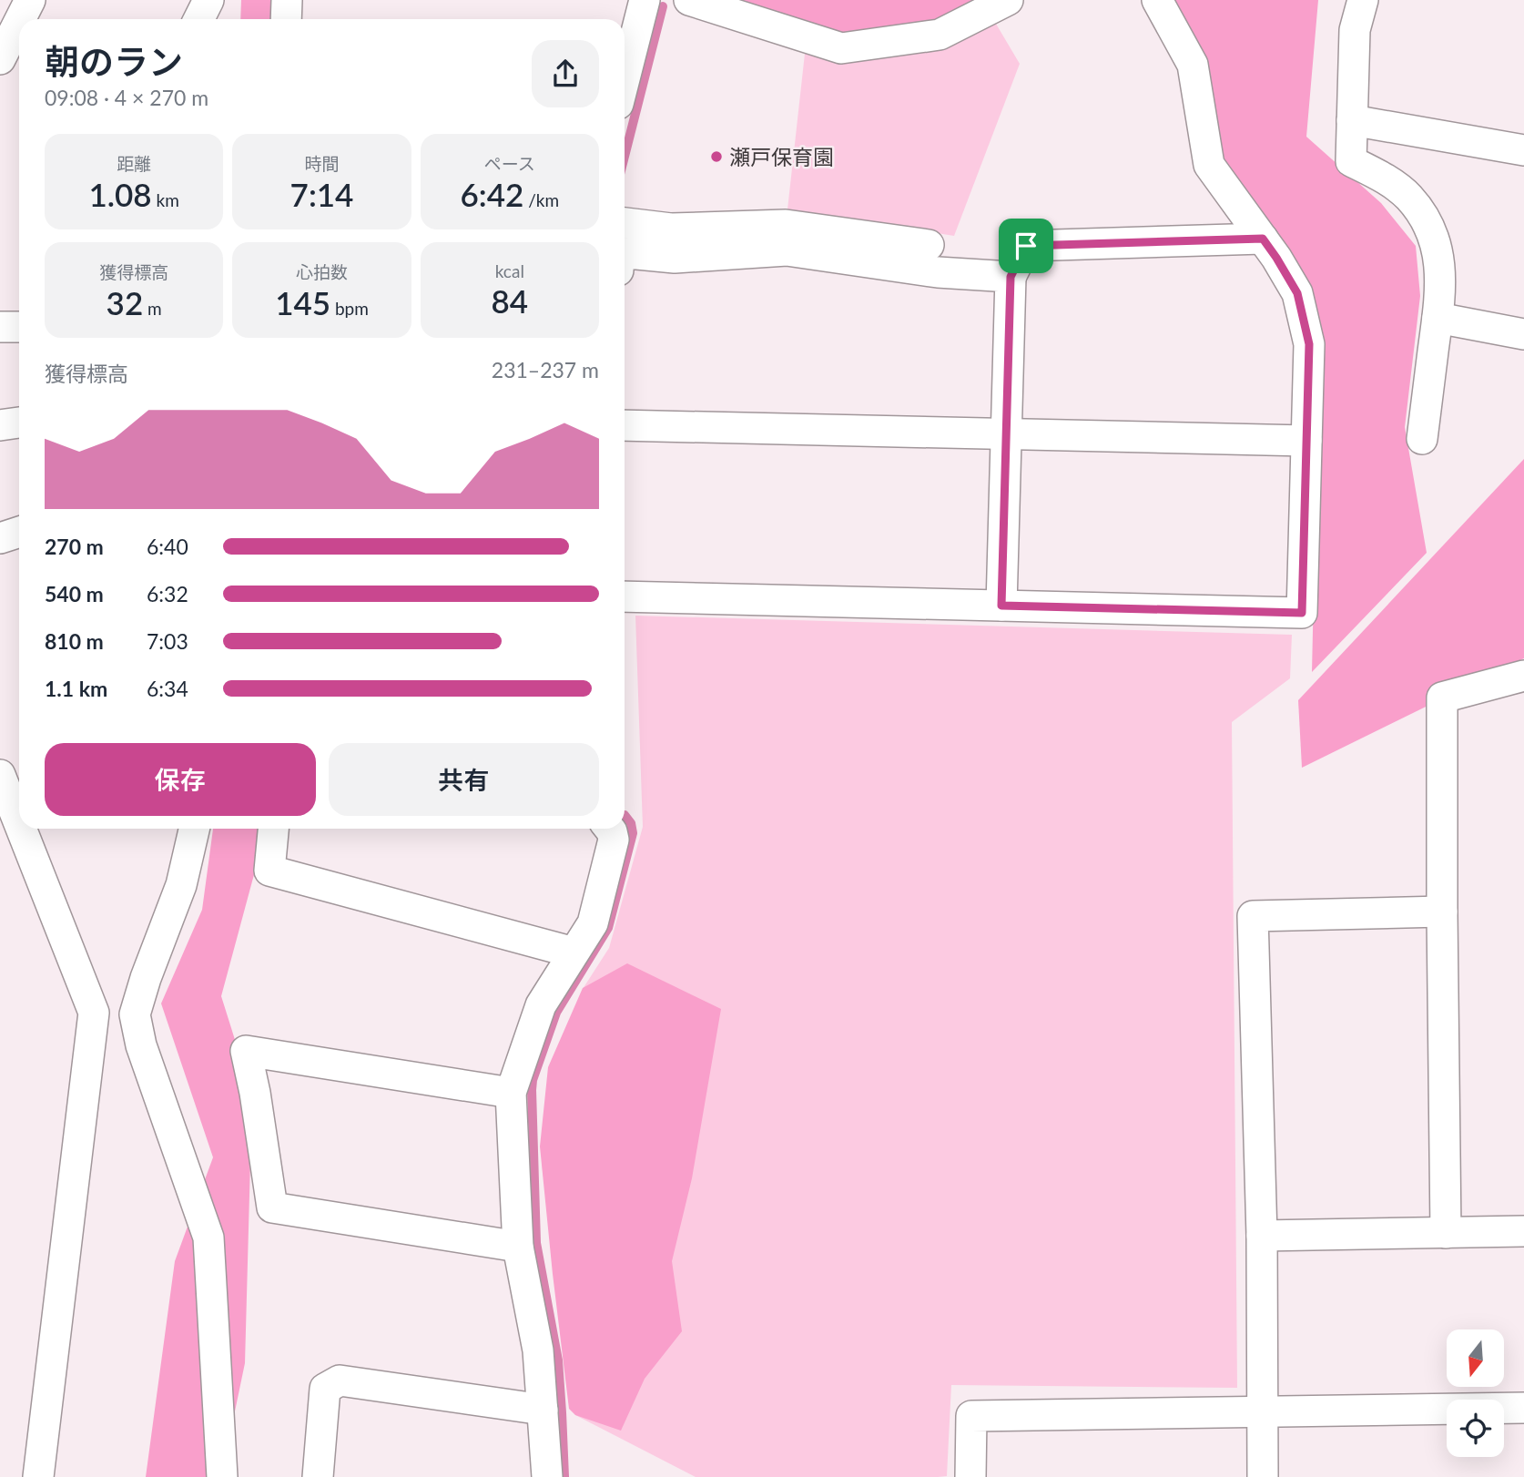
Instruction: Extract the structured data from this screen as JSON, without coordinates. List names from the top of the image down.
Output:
{
  "places": ["瀬戸保育園"],
  "north": "bottom",
  "page": {
    "heading": ["朝のラン", "09:08 · 4 × 270 m"],
    "stats": [
      ["距離", "1.08 km"],
      ["時間", "7:14"],
      ["ペース", "6:42 /km"],
      ["獲得標高", "32 m"],
      ["心拍数", "145 bpm"],
      ["kcal", "84"]
    ],
    "chart": ["獲得標高", "231–237 m"],
    "list": [
      {
        "name": "270 m",
        "note": "6:40"
      },
      {
        "name": "540 m",
        "note": "6:32"
      },
      {
        "name": "810 m",
        "note": "7:03"
      },
      {
        "name": "1.1 km",
        "note": "6:34"
      }
    ],
    "buttons": ["保存", "共有"]
  }
}
